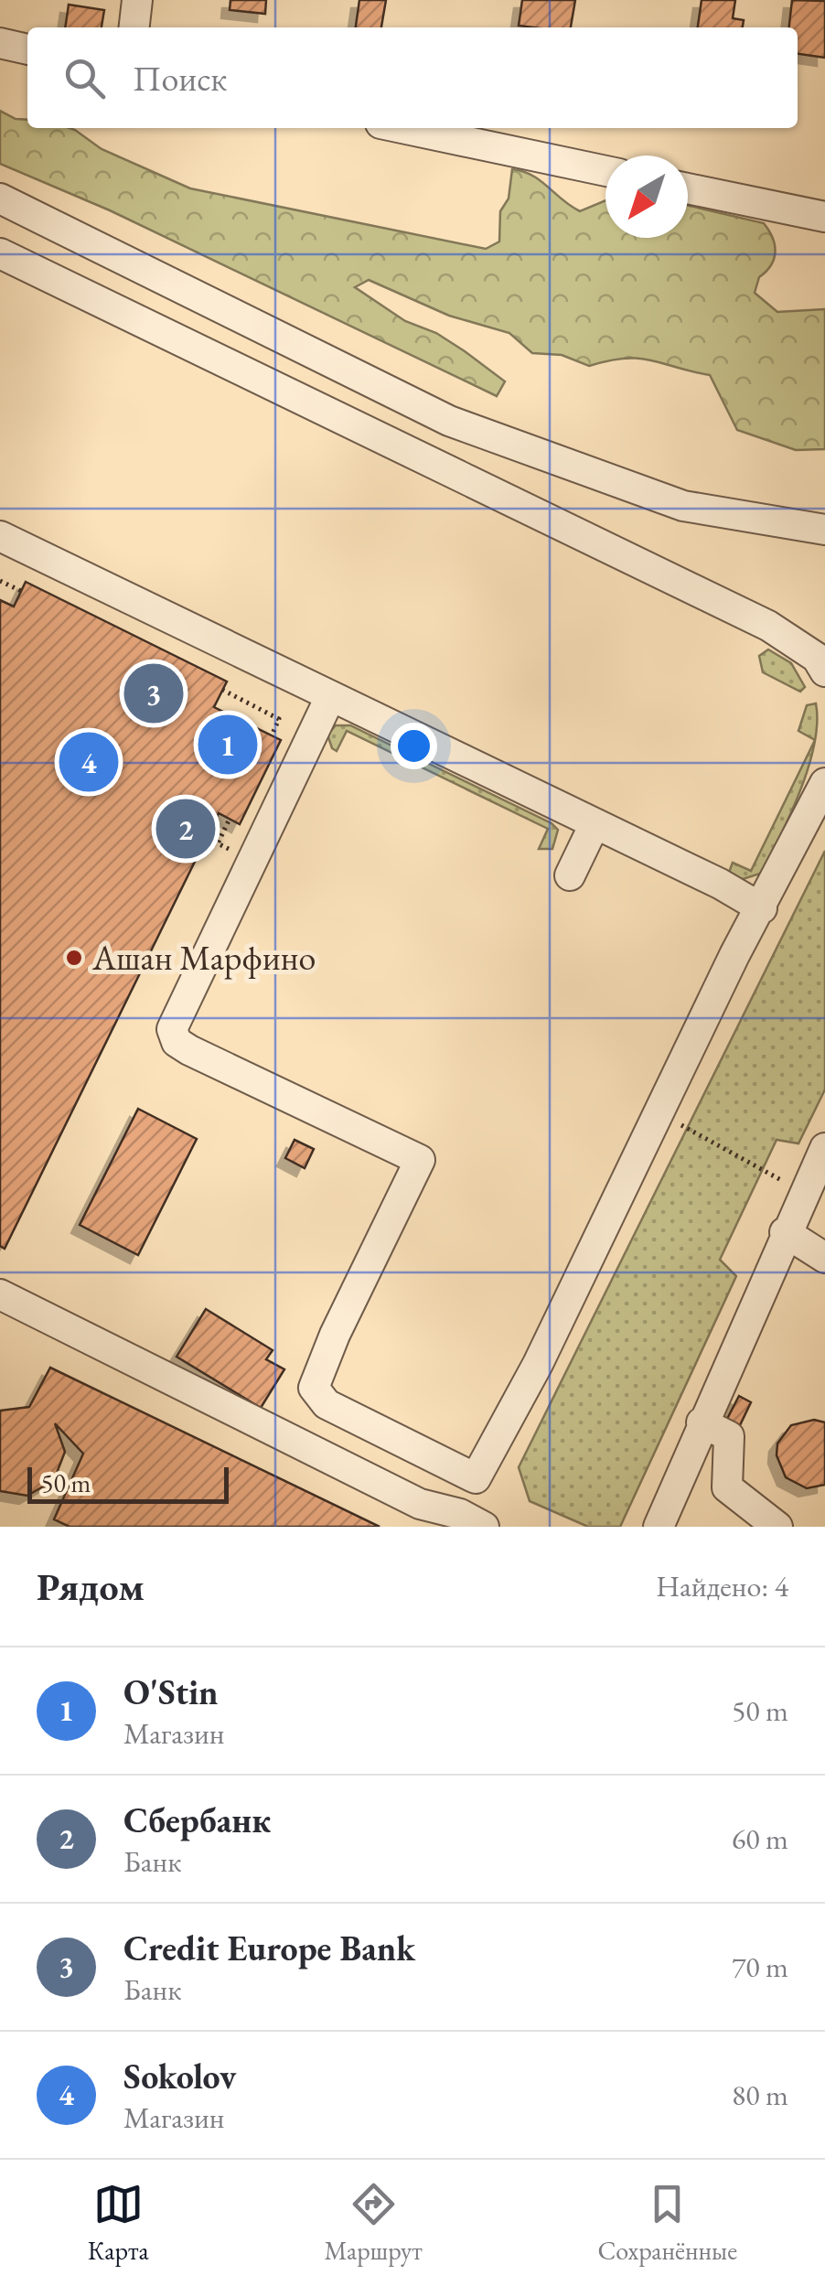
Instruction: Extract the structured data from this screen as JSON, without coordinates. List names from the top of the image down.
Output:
{
  "places": ["Ашан Марфино"],
  "scale_bar": "50 m",
  "north": "bottom left",
  "page": {
    "search": "Поиск",
    "pins": [
      "3",
      "1",
      "4",
      "2"
    ],
    "scale": "50 m",
    "heading": ["Рядом", "Найдено: 4"],
    "list": [
      {
        "mark": "1",
        "name": "O'Stin",
        "note": "Магазин",
        "value": "50 m"
      },
      {
        "mark": "2",
        "name": "Сбербанк",
        "note": "Банк",
        "value": "60 m"
      },
      {
        "mark": "3",
        "name": "Credit Europe Bank",
        "note": "Банк",
        "value": "70 m"
      },
      {
        "mark": "4",
        "name": "Sokolov",
        "note": "Магазин",
        "value": "80 m"
      }
    ],
    "nav": ["Карта", "Маршрут", "Сохранённые"]
  }
}
